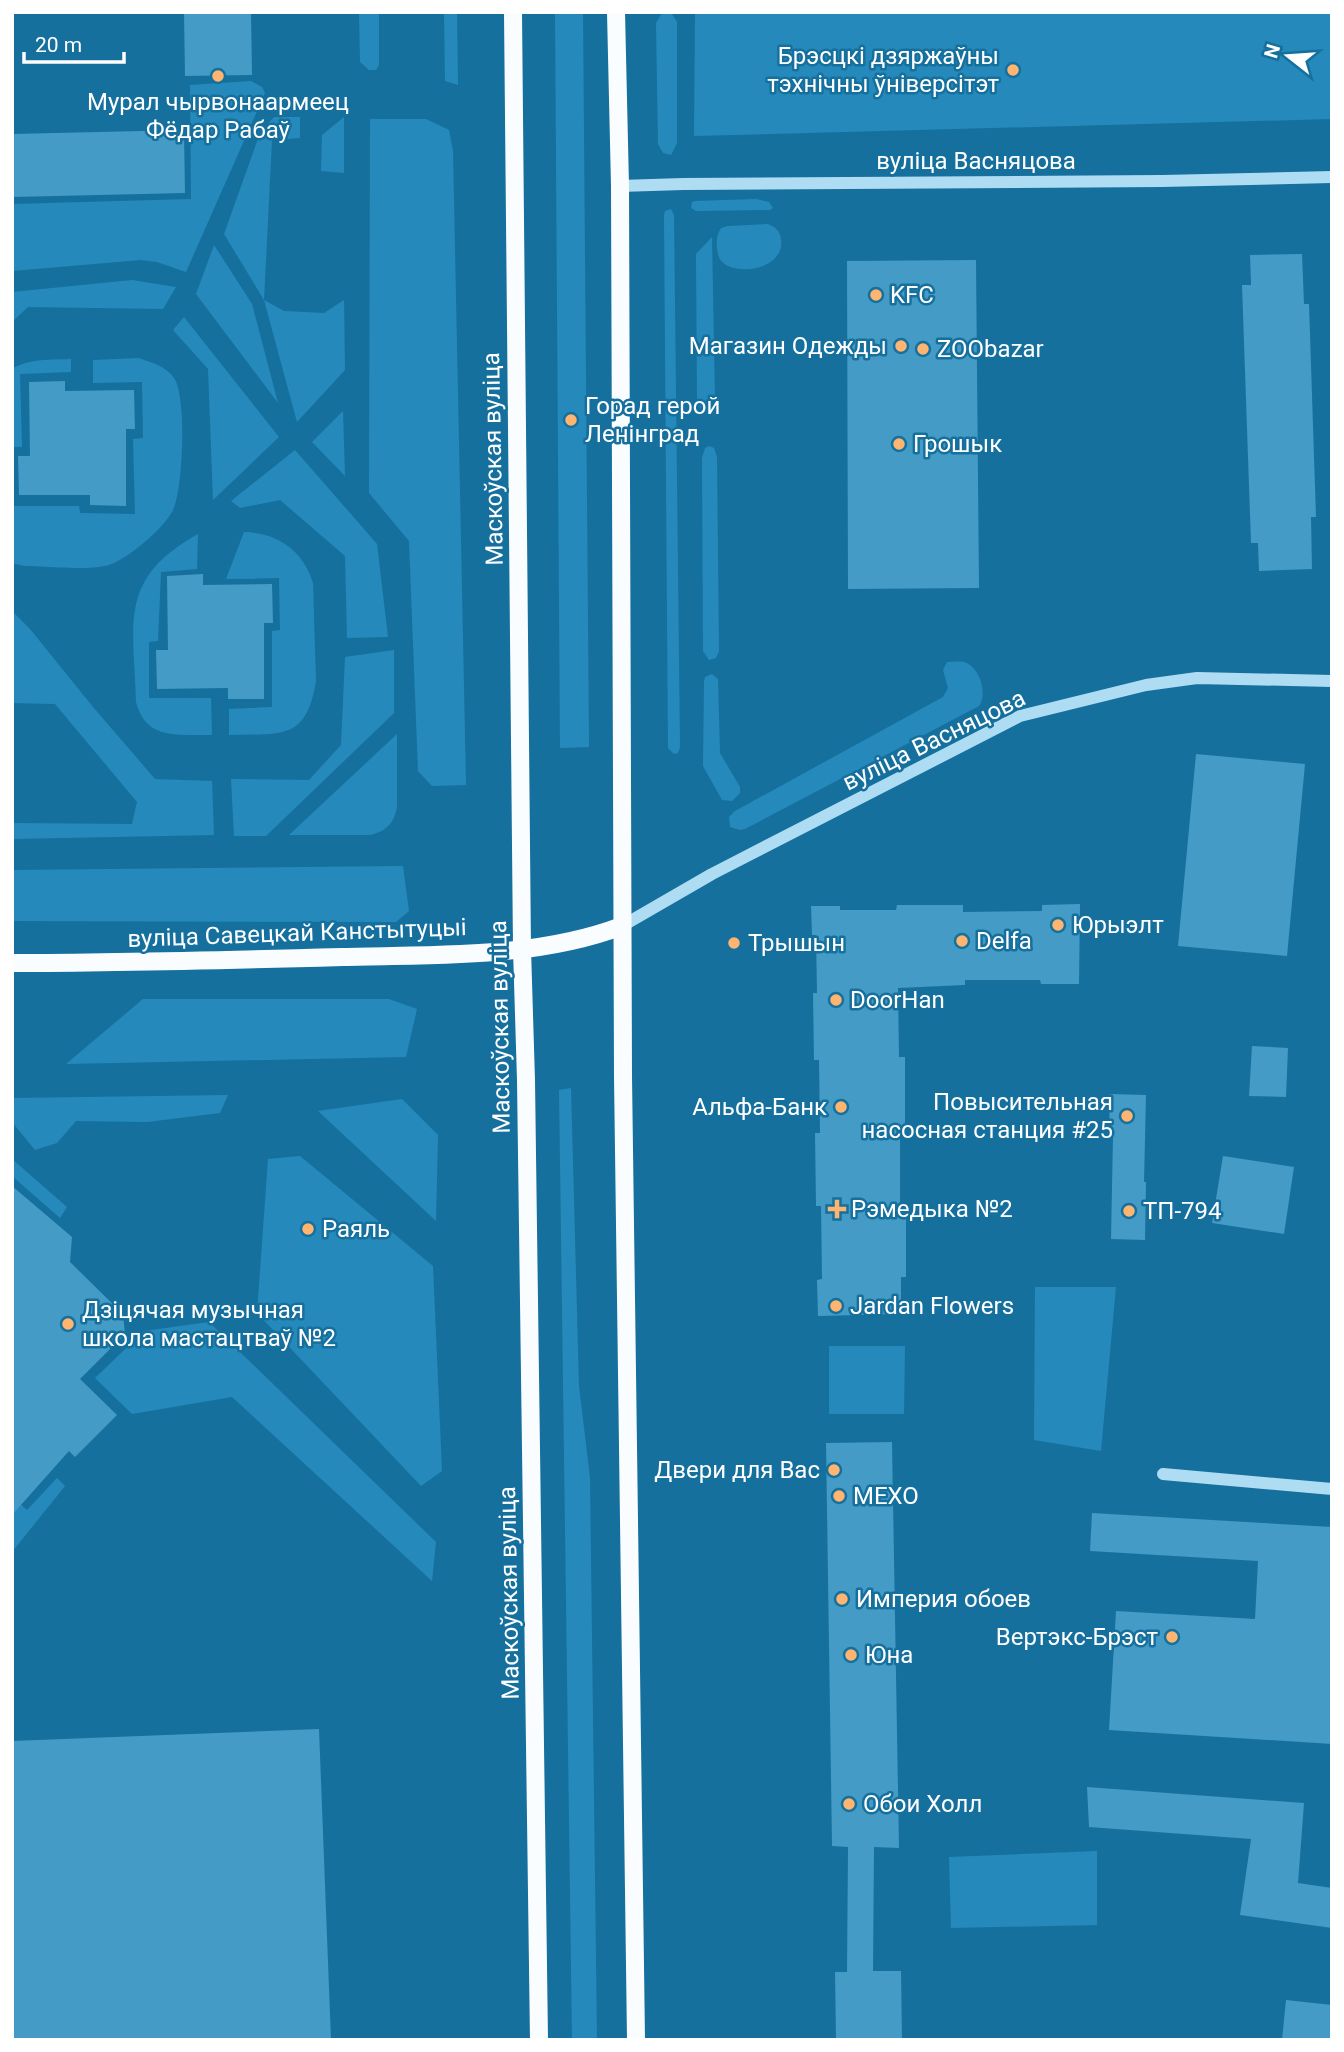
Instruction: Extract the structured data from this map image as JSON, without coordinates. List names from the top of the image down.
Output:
{
  "streets": {
    "main road": ["Маскоўская вуліца", "вуліца Савецкай Канстытуцыі"],
    "street": ["вуліца Васняцова"]
  },
  "crossings": [
    ["вуліца Васняцова", "вуліца Савецкай Канстытуцыі"],
    ["Маскоўская вуліца", "вуліца Савецкай Канстытуцыі"]
  ],
  "places": {
    "other": [
      "Брэсцкі дзяржаўны тэхнічны ўніверсітэт",
      "Мурал чырвонаармеец Фёдар Рабаў",
      "KFC",
      "Магазин Одежды",
      "ZOObazar",
      "Горад герой Ленінград",
      "Грошык",
      "Юрыэлт",
      "Delfa",
      "Трышын",
      "DoorHan",
      "Альфа-Банк",
      "Повысительная насосная станция #25",
      "ТП-794",
      "Раяль",
      "Jardan Flowers",
      "Дзіцячая музычная школа мастацтваў №2",
      "Двери для Вас",
      "MEXO",
      "Империя обоев",
      "Вертэкс-Брэст",
      "Юна",
      "Обои Холл"
    ],
    "health": ["Рэмедыка №2"]
  },
  "scale_bar": "20 m",
  "north": "left"
}
